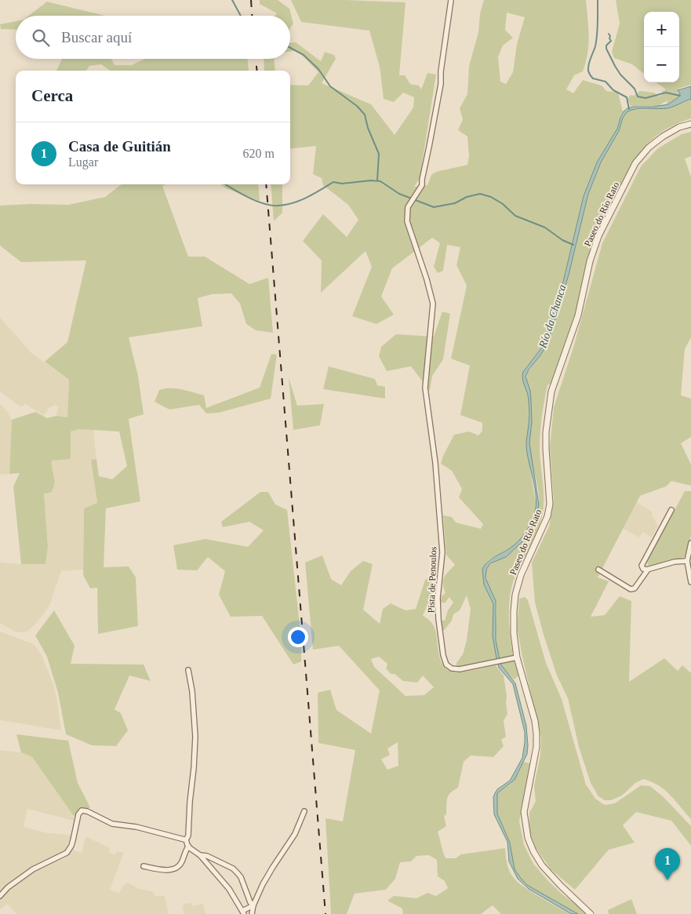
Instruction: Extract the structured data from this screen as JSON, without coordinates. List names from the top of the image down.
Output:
{
  "streets": {
    "street": ["Paseo do Río Rato", "Pista de Penoulos"]
  },
  "crossings": [
    ["Paseo do Río Rato", "Pista de Penoulos"]
  ],
  "water": ["Río da Chanca"],
  "page": {
    "map_buttons": ["+", "−"],
    "search": "Buscar aquí",
    "heading": "Cerca",
    "list": [
      {
        "mark": "1",
        "name": "Casa de Guitián",
        "note": "Lugar",
        "value": "620 m"
      }
    ],
    "pins": "1"
  }
}
